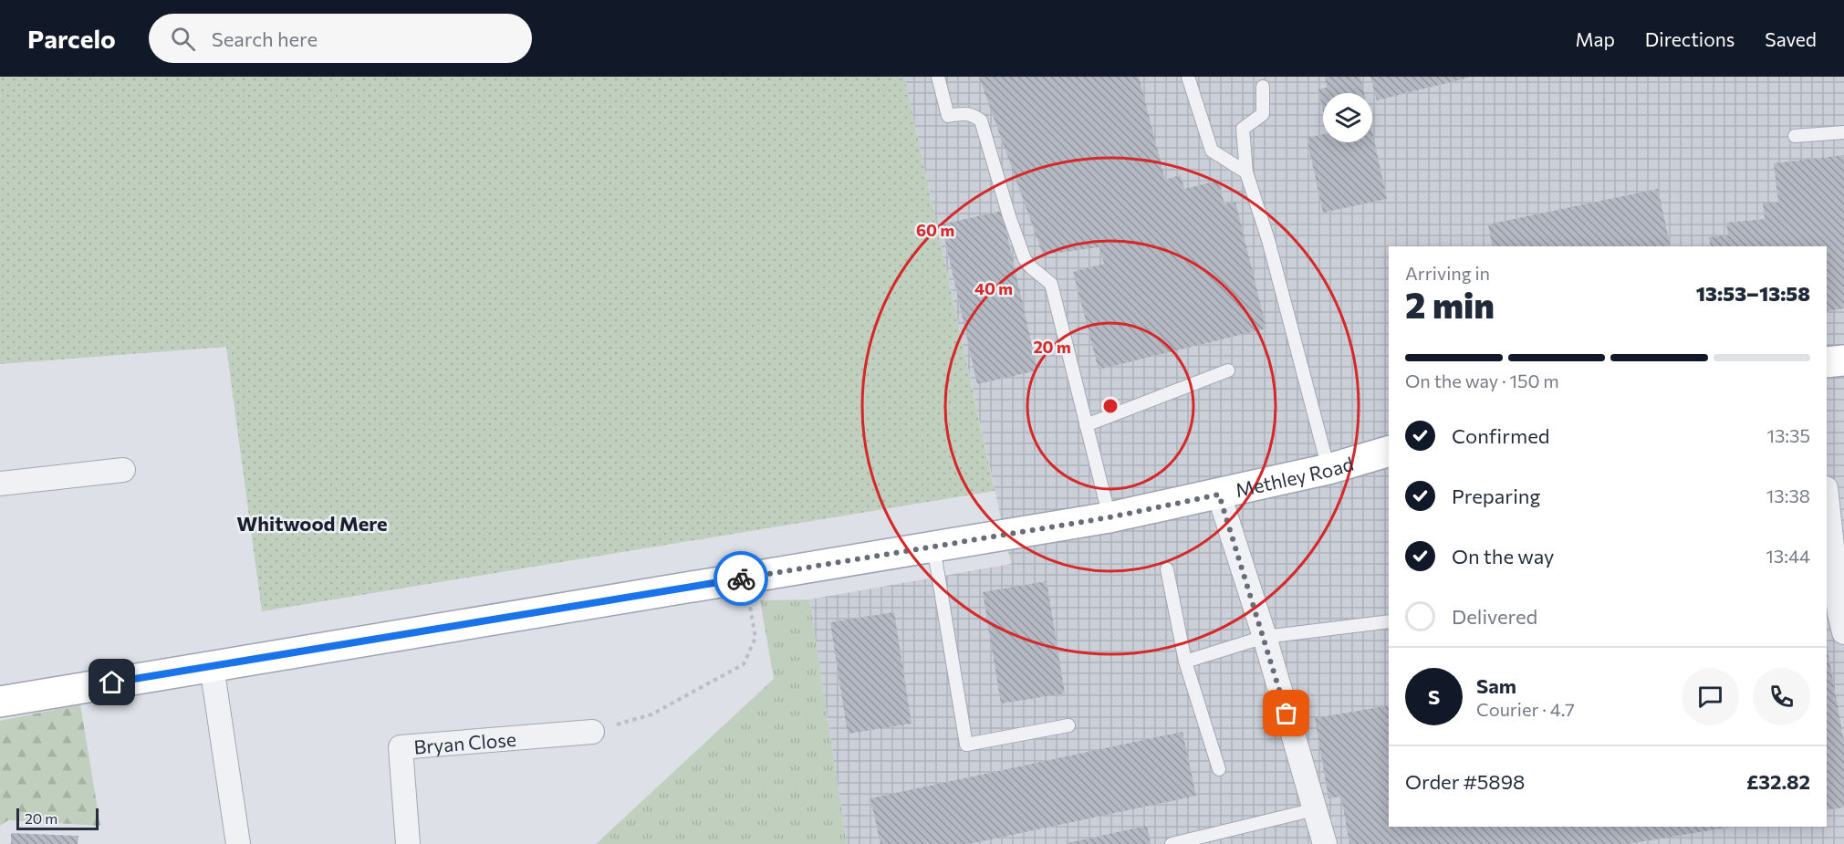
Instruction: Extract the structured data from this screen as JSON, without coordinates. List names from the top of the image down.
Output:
{
  "streets": {
    "main road": ["Methley Road"],
    "street": ["Bryan Close"]
  },
  "districts": ["Whitwood Mere"],
  "scale_bar": "20 m",
  "page": {
    "header": "Parcelo",
    "search": "Search here",
    "nav": ["Map", "Directions", "Saved"],
    "heading": ["2 min", "Arriving in", "13:53–13:58"],
    "panel": [
      "Sam",
      "Courier · 4.7",
      "Order #5898",
      "£32.82"
    ],
    "bar": "On the way · 150 m",
    "list": [
      ["Confirmed", "13:35"],
      ["Preparing", "13:38"],
      ["On the way", "13:44"],
      "Delivered"
    ],
    "round": "S",
    "scale": "20 m"
  },
  "rings": ["60 m", "40 m", "20 m"]
}
